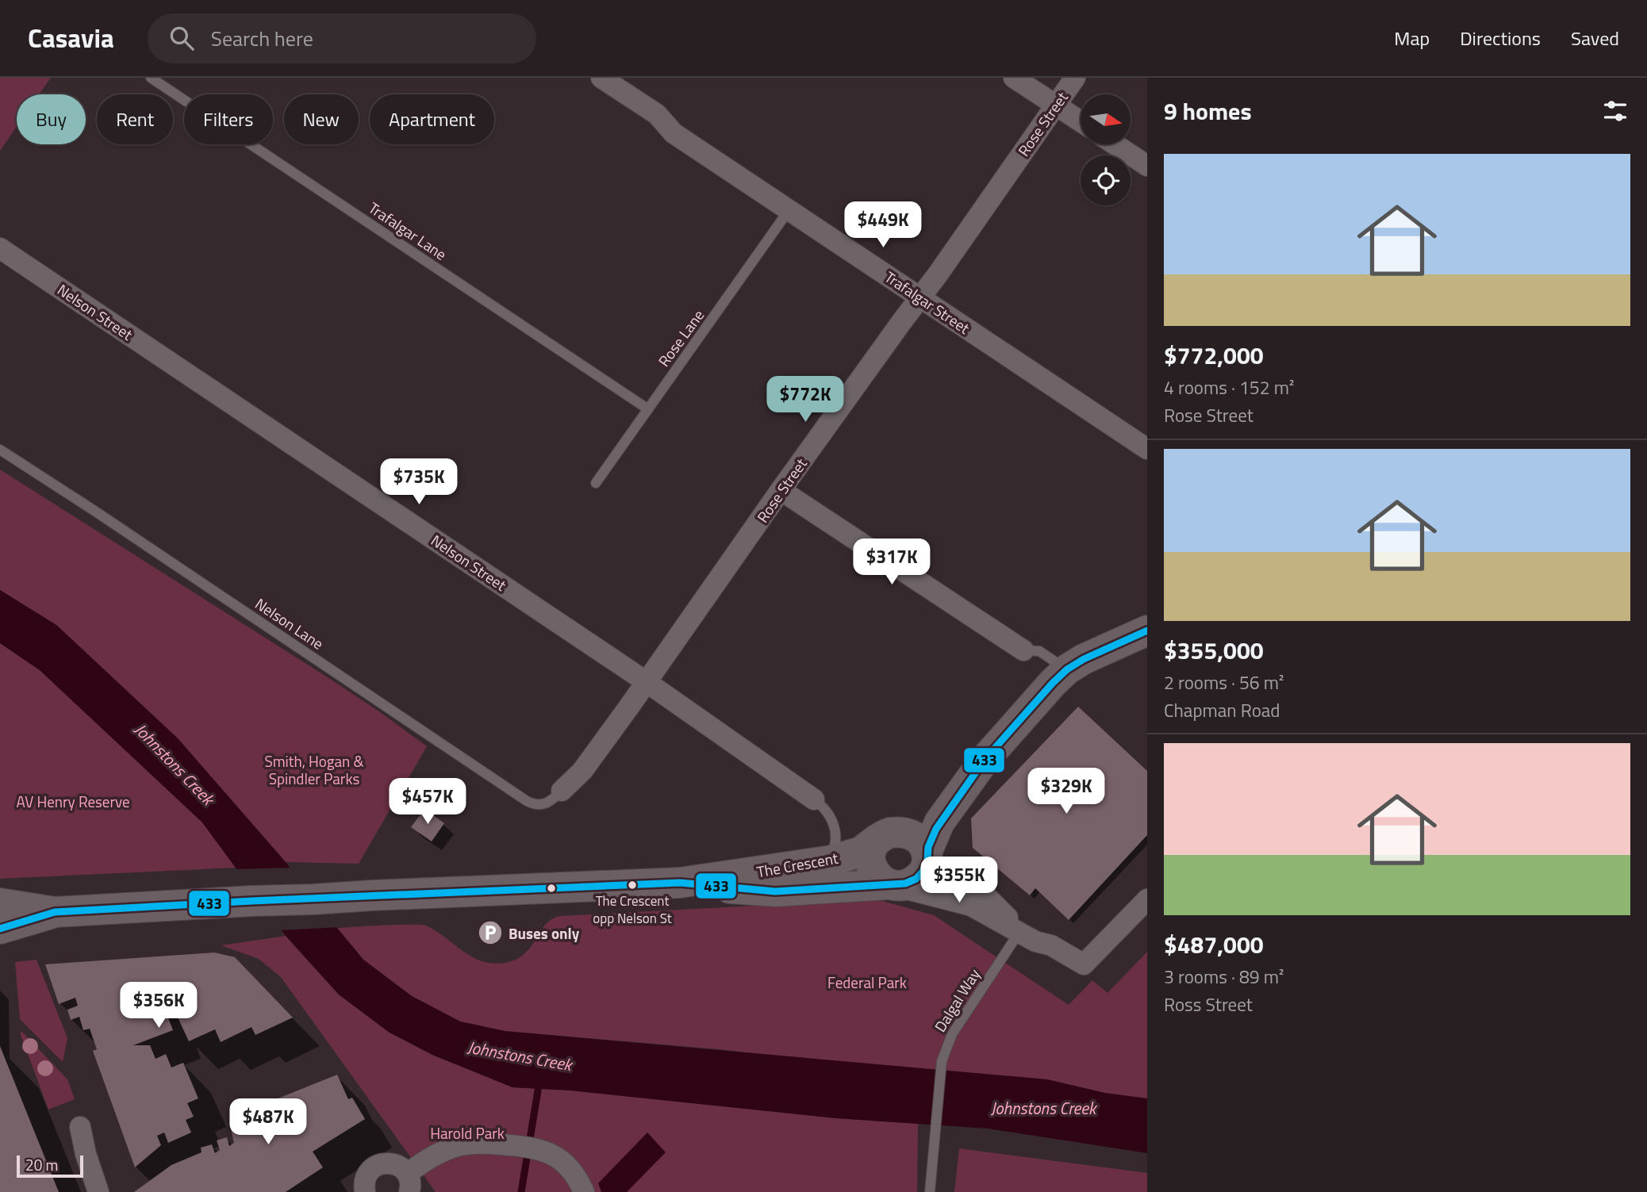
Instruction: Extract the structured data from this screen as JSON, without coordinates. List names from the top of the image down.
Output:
{
  "streets": {
    "main road": ["The Crescent"],
    "street": ["Rose Street", "Trafalgar Street", "Nelson Street"],
    "lane": [
      "Trafalgar Lane",
      "Rose Lane",
      "Nelson Lane",
      "Dalgal Way"
    ]
  },
  "crossings": [
    ["Rose Street", "Trafalgar Street"],
    ["Rose Street", "Nelson Street"],
    ["Rose Street", "Nelson Lane"],
    ["Trafalgar Lane", "Rose Lane"],
    ["Trafalgar Street", "Rose Lane"],
    ["Nelson Street", "The Crescent"]
  ],
  "water": ["Johnstons Creek"],
  "parks": [
    "Smith, Hogan & Spindler Parks",
    "AV Henry Reserve",
    "Federal Park",
    "Harold Park"
  ],
  "places": {
    "other": ["The Crescent opp Nelson St"],
    "parking": ["Buses only"]
  },
  "lines": ["transit line 433"],
  "scale_bar": "20 m",
  "north": "right",
  "page": {
    "header": "Casavia",
    "search": "Search here",
    "nav": ["Map", "Directions", "Saved"],
    "heading": "9 homes",
    "chip": [
      "Buy",
      "Rent",
      "Filters",
      "New",
      "Apartment"
    ],
    "list": [
      {
        "name": "$772,000",
        "note": "4 rooms · 152 m² · Rose Street"
      },
      {
        "name": "$355,000",
        "note": "2 rooms · 56 m² · Chapman Road"
      },
      {
        "name": "$487,000",
        "note": "3 rooms · 89 m² · Ross Street"
      }
    ],
    "price": [
      "$449K",
      "$772K",
      "$735K",
      "$317K",
      "$329K",
      "$457K",
      "$355K",
      "$356K",
      "$487K"
    ],
    "scale": "20 m"
  }
}
